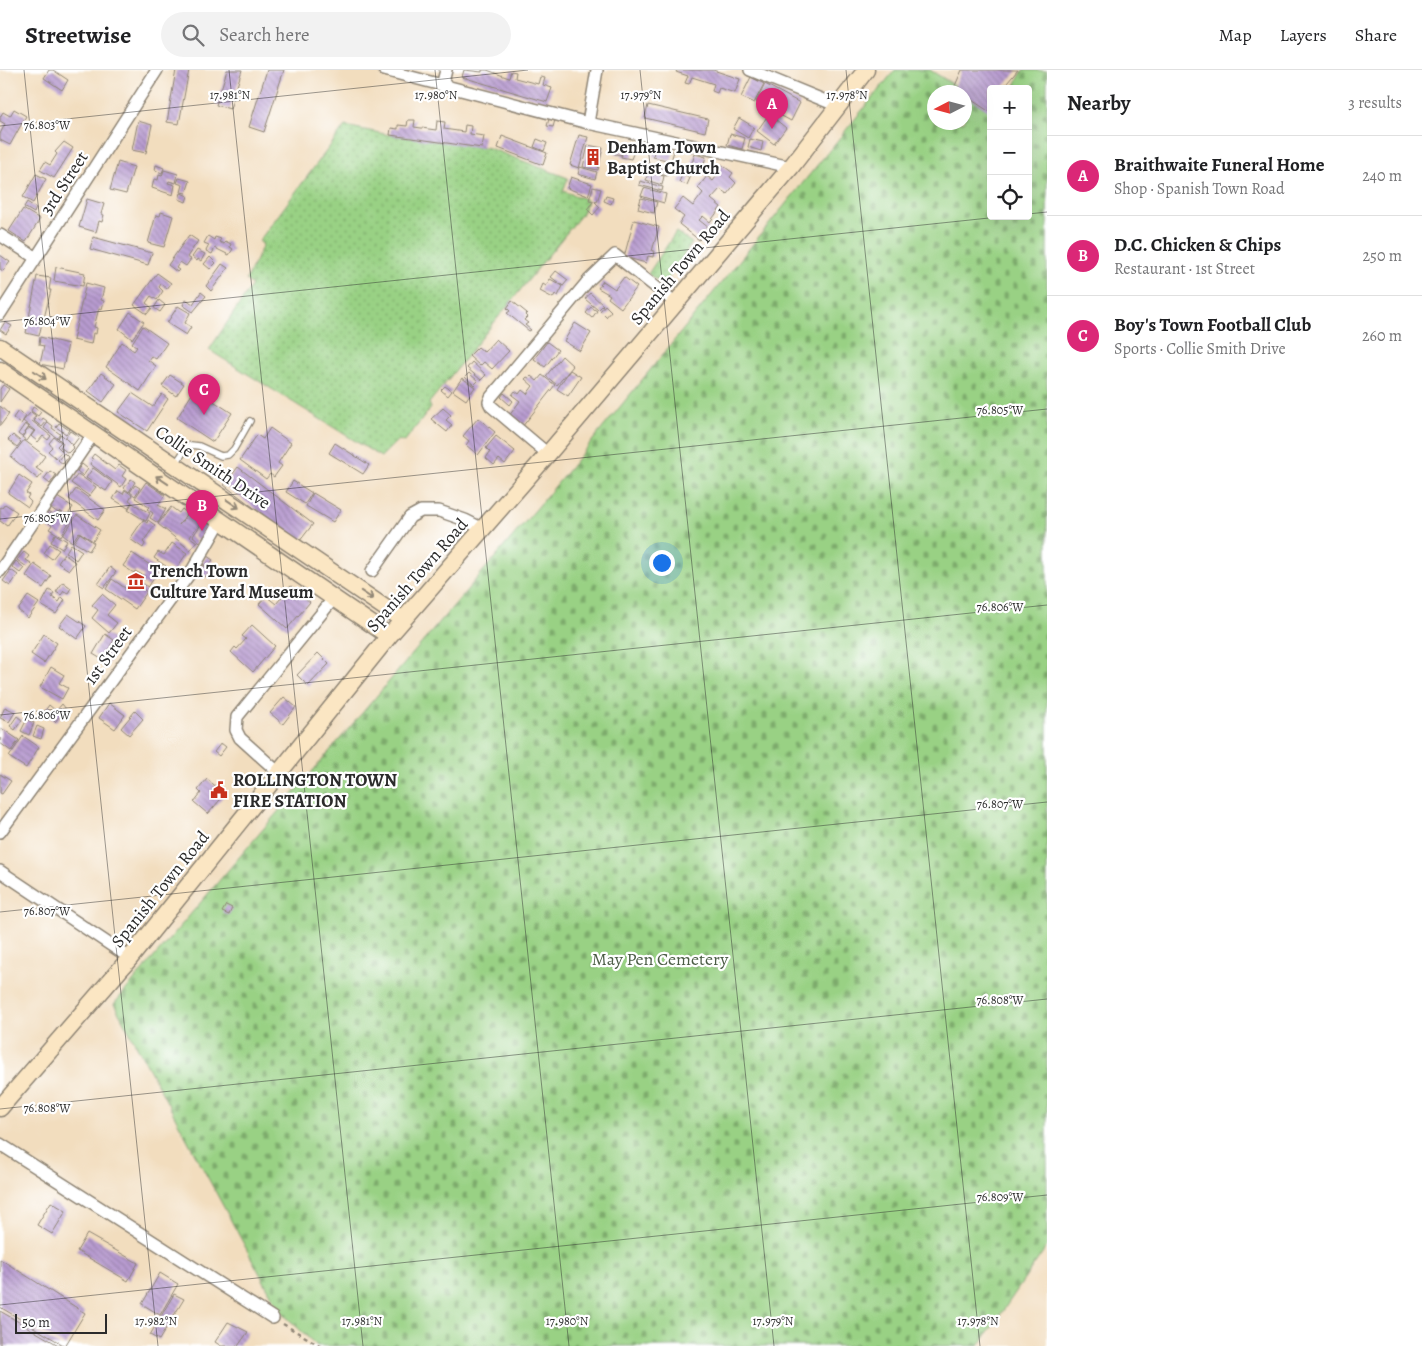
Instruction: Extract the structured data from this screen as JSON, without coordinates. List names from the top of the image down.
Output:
{
  "streets": {
    "main road": ["Spanish Town Road", "Collie Smith Drive"],
    "street": ["3rd Street", "1st Street"]
  },
  "crossings": [
    ["Spanish Town Road", "Collie Smith Drive"]
  ],
  "parks": ["May Pen Cemetery"],
  "places": {
    "building": ["Denham Town Baptist Church"],
    "museum": ["Trench Town Culture Yard Museum"],
    "public building": ["ROLLINGTON TOWN FIRE STATION"]
  },
  "scale_bar": "50 m",
  "north": "left",
  "page": {
    "header": "Streetwise",
    "search": "Search here",
    "nav": ["Map", "Layers", "Share"],
    "heading": ["Nearby", "3 results"],
    "map_buttons": ["+", "−"],
    "pins": ["A", "C", "B"],
    "list": [
      {
        "mark": "A",
        "name": "Braithwaite Funeral Home",
        "note": "Shop · Spanish Town Road",
        "value": "240 m"
      },
      {
        "mark": "B",
        "name": "D.C. Chicken & Chips",
        "note": "Restaurant · 1st Street",
        "value": "250 m"
      },
      {
        "mark": "C",
        "name": "Boy's Town Football Club",
        "note": "Sports · Collie Smith Drive",
        "value": "260 m"
      }
    ],
    "scale": "50 m"
  },
  "coordinates": [
    "17.981°N",
    "17.980°N",
    "17.979°N",
    "17.978°N",
    "76.803°W",
    "76.804°W",
    "76.805°W",
    "76.806°W",
    "76.807°W",
    "76.808°W",
    "76.809°W",
    "17.982°N"
  ]
}
